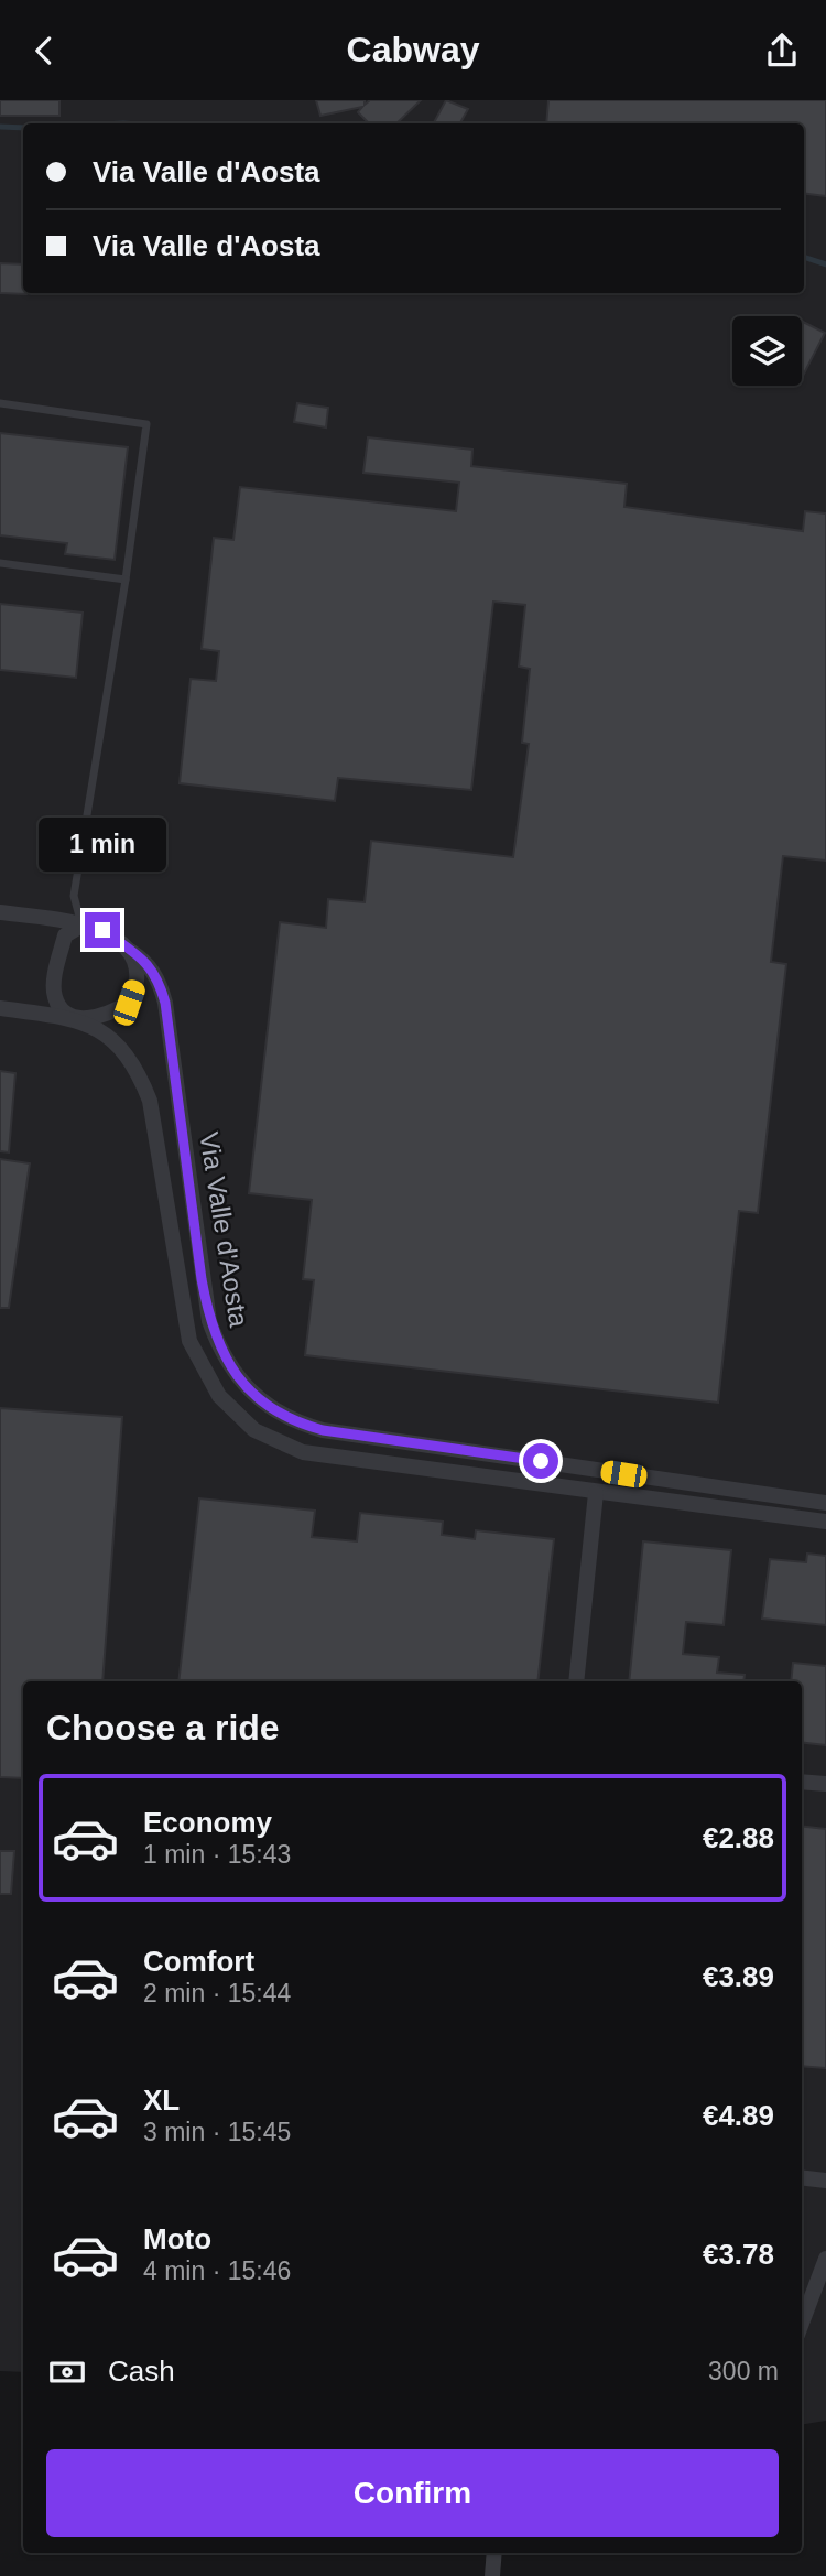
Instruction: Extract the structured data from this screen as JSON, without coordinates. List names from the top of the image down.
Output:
{
  "streets": {
    "street": ["Via Valle d'Aosta"]
  },
  "page": {
    "header": "Cabway",
    "banner": ["Via Valle d'Aosta", "Via Valle d'Aosta"],
    "bubble": "1 min",
    "heading": "Choose a ride",
    "list": [
      {
        "name": "Economy",
        "note": "1 min · 15:43",
        "value": "€2.88"
      },
      {
        "name": "Comfort",
        "note": "2 min · 15:44",
        "value": "€3.89"
      },
      {
        "name": "XL",
        "note": "3 min · 15:45",
        "value": "€4.89"
      },
      {
        "name": "Moto",
        "note": "4 min · 15:46",
        "value": "€3.78"
      }
    ],
    "pay": ["Cash", "300 m"],
    "buttons": "Confirm"
  }
}
